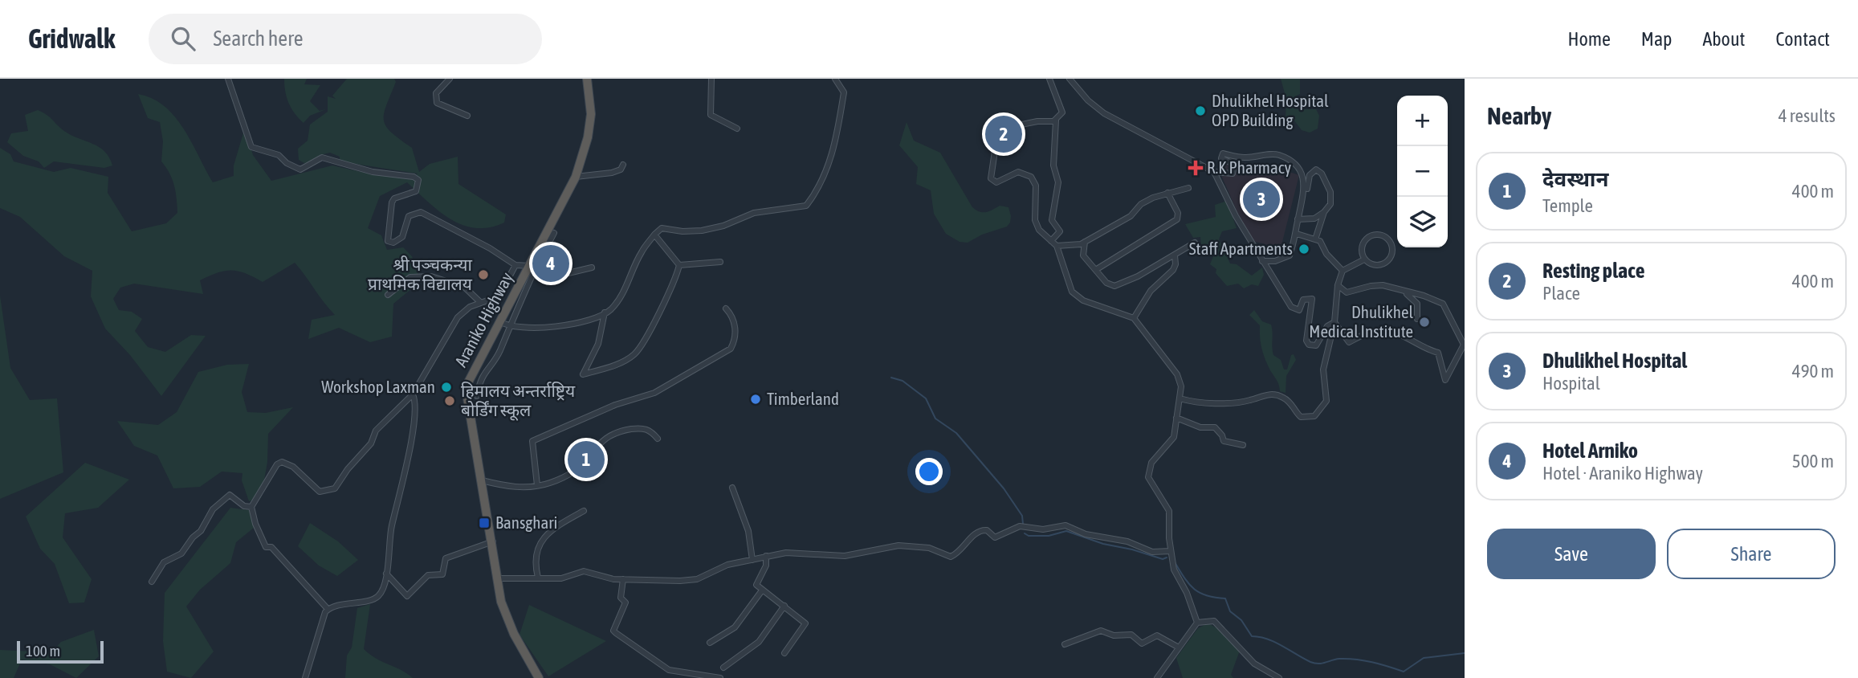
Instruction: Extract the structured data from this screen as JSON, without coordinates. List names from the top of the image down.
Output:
{
  "streets": {
    "highway": ["Araniko Highway"]
  },
  "places": {
    "other": [
      "Dhulikhel Hospital OPD Building",
      "Staff Apartments",
      "श्री पञ्चकन्या प्राथमिक विद्यालय",
      "Dhulikhel Medical Institute",
      "Workshop Laxman",
      "Timberland",
      "हिमालय अन्तर्राष्ट्रिय बोर्डिंग स्कूल"
    ],
    "health": ["R.K Pharmacy"],
    "transit": ["Bansghari"]
  },
  "scale_bar": "100 m",
  "page": {
    "header": "Gridwalk",
    "search": "Search here",
    "nav": [
      "Home",
      "Map",
      "About",
      "Contact"
    ],
    "heading": ["Nearby", "4 results"],
    "map_buttons": ["+", "−"],
    "pins": [
      "2",
      "3",
      "4",
      "1"
    ],
    "list": [
      {
        "mark": "1",
        "name": "देवस्थान",
        "note": "Temple",
        "value": "400 m"
      },
      {
        "mark": "2",
        "name": "Resting place",
        "note": "Place",
        "value": "400 m"
      },
      {
        "mark": "3",
        "name": "Dhulikhel Hospital",
        "note": "Hospital",
        "value": "490 m"
      },
      {
        "mark": "4",
        "name": "Hotel Arniko",
        "note": "Hotel · Araniko Highway",
        "value": "500 m"
      }
    ],
    "buttons": ["Save", "Share"],
    "scale": "100 m"
  }
}
